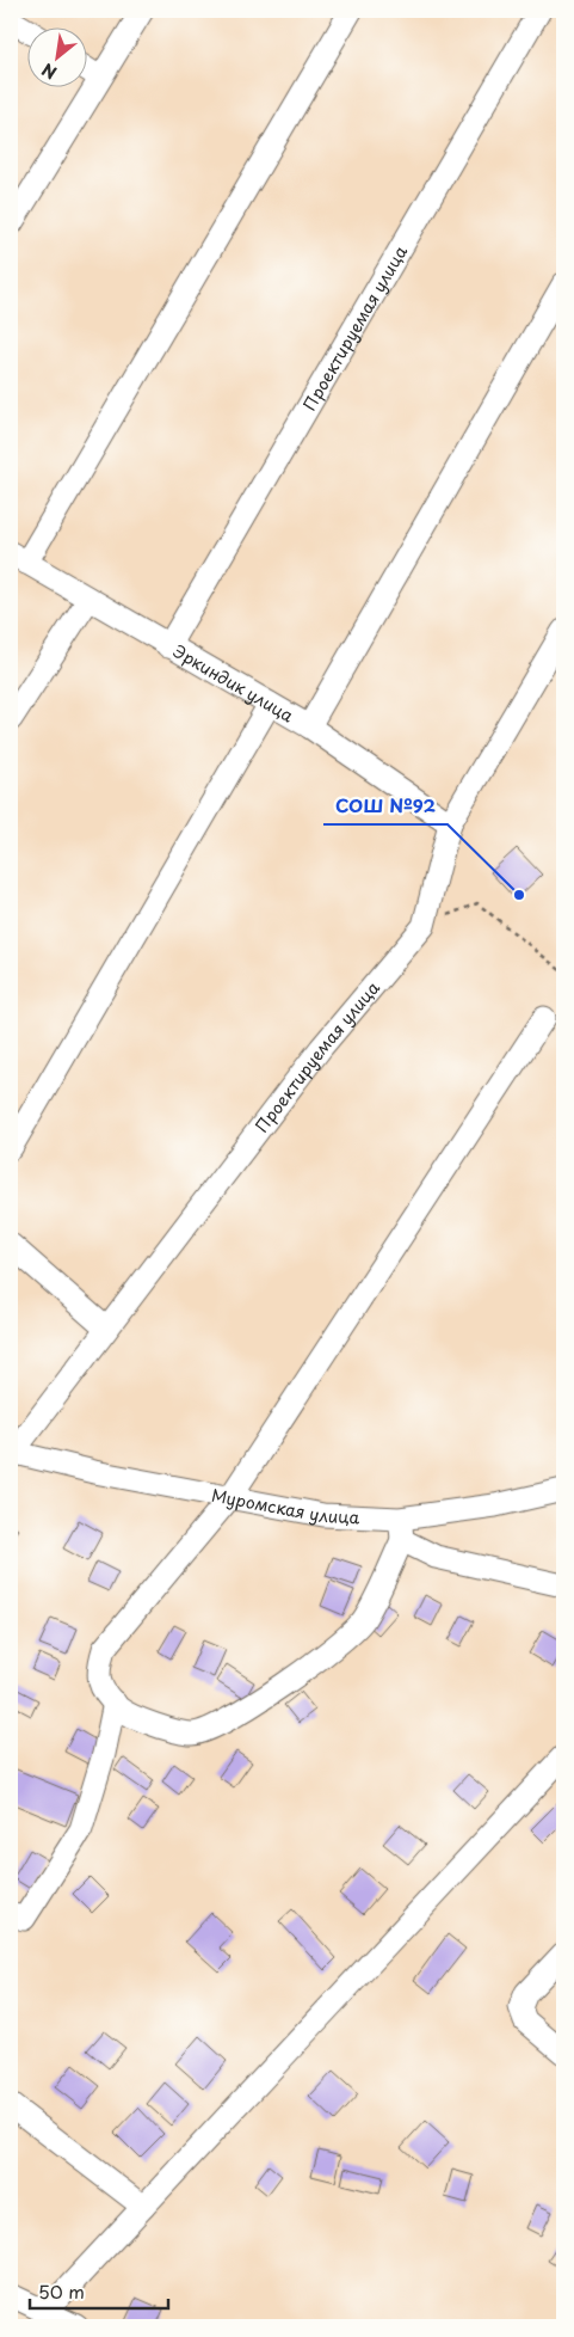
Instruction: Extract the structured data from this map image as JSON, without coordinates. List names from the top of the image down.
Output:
{
  "streets": {
    "street": ["Проектируемая улица", "Эркиндик улица", "Муромская улица"]
  },
  "crossings": [
    ["Проектируемая улица", "Эркиндик улица"],
    ["Проектируемая улица", "Муромская улица"]
  ],
  "places": ["СОШ №92"],
  "scale_bar": "50 m",
  "north": "bottom left"
}
